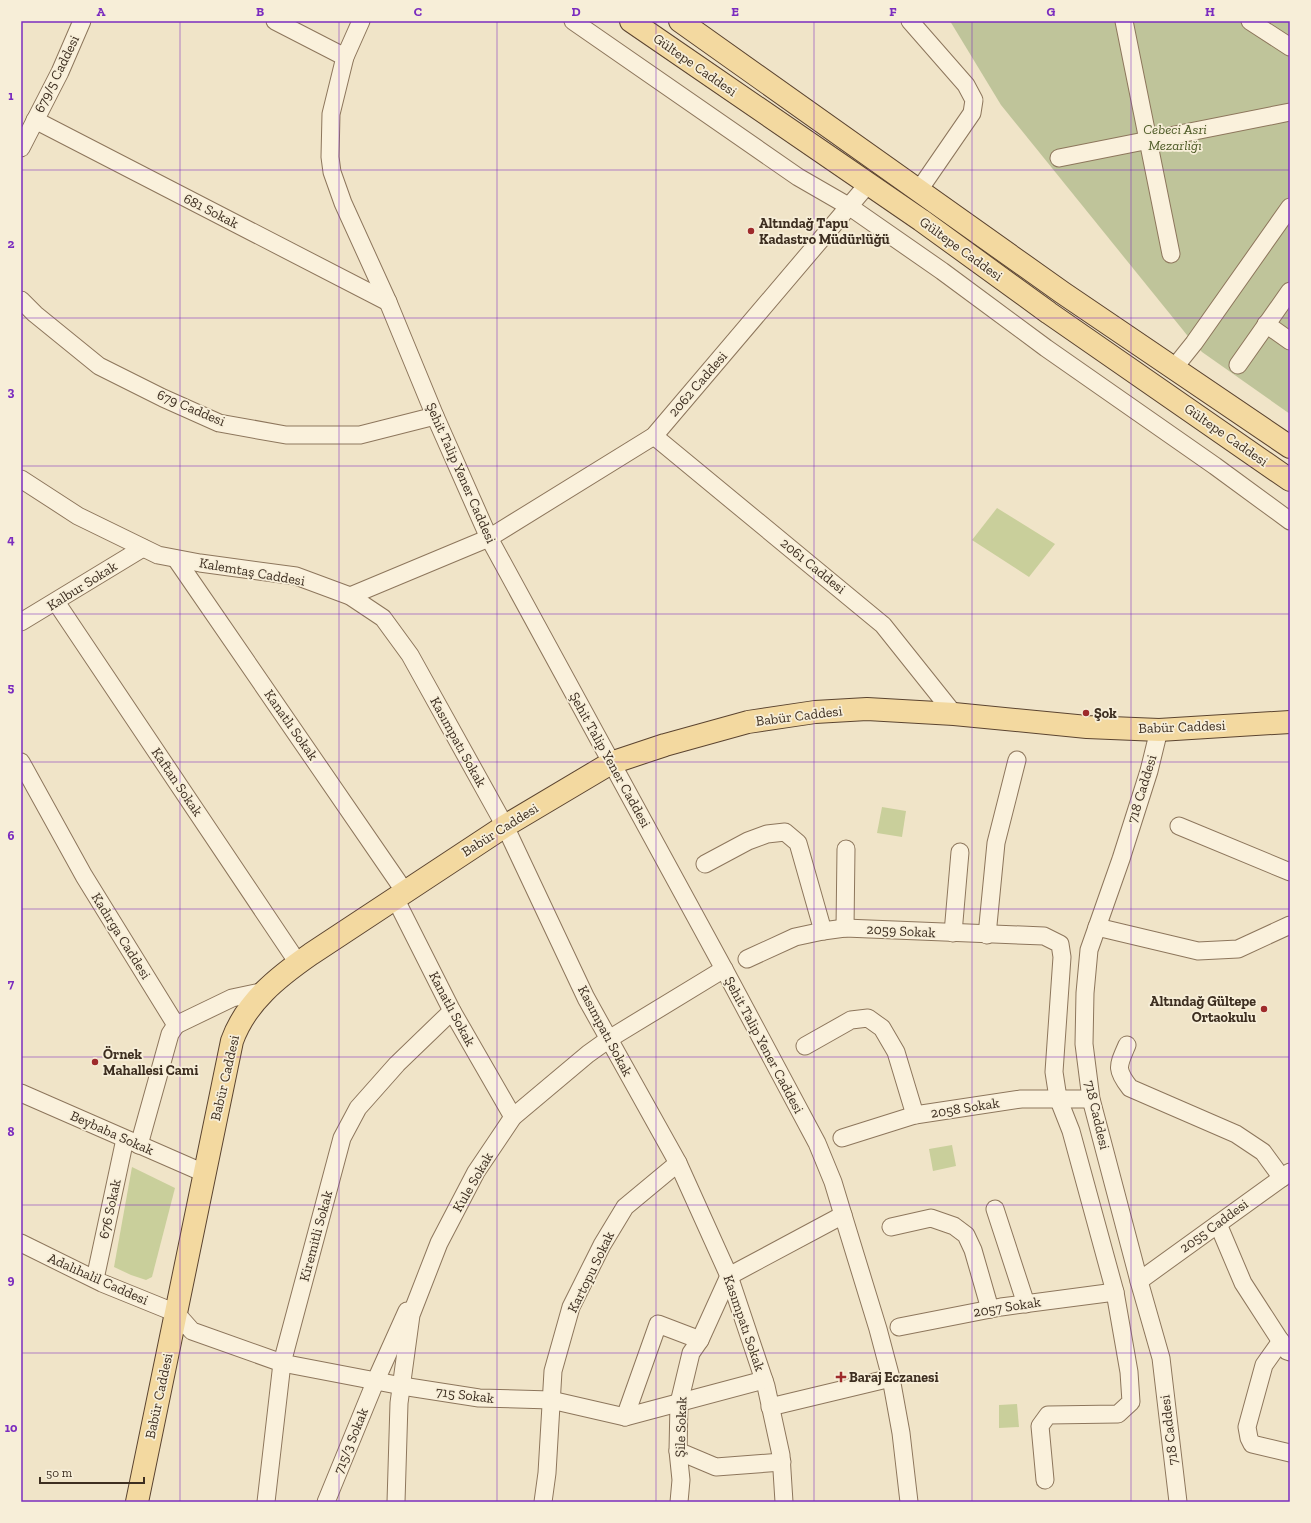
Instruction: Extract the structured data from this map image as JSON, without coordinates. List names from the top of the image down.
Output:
{
  "streets": {
    "main road": ["Gültepe Caddesi", "Babür Caddesi"],
    "street": [
      "679/5 Caddesi",
      "681 Sokak",
      "2062 Caddesi",
      "679 Caddesi",
      "Şehit Talip Yener Caddesi",
      "2061 Caddesi",
      "Kalemtaş Caddesi",
      "Kalbur Sokak",
      "Kanatlı Sokak",
      "Kasımpatı Sokak",
      "Kaftan Sokak",
      "718 Caddesi",
      "2059 Sokak",
      "Kadırga Caddesi",
      "2058 Sokak",
      "Beybaba Sokak",
      "Kule Sokak",
      "676 Sokak",
      "2055 Caddesi",
      "Kiremitli Sokak",
      "Kartopu Sokak",
      "Adalıhalil Caddesi",
      "2057 Sokak",
      "715 Sokak",
      "Şile Sokak",
      "715/3 Sokak"
    ]
  },
  "crossings": [
    ["Gültepe Caddesi", "2062 Caddesi"],
    ["679/5 Caddesi", "681 Sokak"],
    ["681 Sokak", "Şehit Talip Yener Caddesi"],
    ["2062 Caddesi", "Şehit Talip Yener Caddesi"],
    ["2062 Caddesi", "2061 Caddesi"],
    ["679 Caddesi", "Şehit Talip Yener Caddesi"],
    ["Şehit Talip Yener Caddesi", "Babür Caddesi"],
    ["Şehit Talip Yener Caddesi", "Kule Sokak"],
    ["2061 Caddesi", "Babür Caddesi"],
    ["Kalemtaş Caddesi", "Kalbur Sokak"],
    ["Kalemtaş Caddesi", "Kanatlı Sokak"],
    ["Kalemtaş Caddesi", "Kasımpatı Sokak"],
    ["Kalbur Sokak", "Kaftan Sokak"],
    ["Babür Caddesi", "Kanatlı Sokak"],
    ["Babür Caddesi", "Kasımpatı Sokak"],
    ["Babür Caddesi", "Kaftan Sokak"],
    ["Babür Caddesi", "718 Caddesi"],
    ["Babür Caddesi", "Beybaba Sokak"],
    ["Babür Caddesi", "Adalıhalil Caddesi"],
    ["Babür Caddesi", "715 Sokak"],
    ["Kanatlı Sokak", "Kule Sokak"],
    ["Kanatlı Sokak", "Kiremitli Sokak"],
    ["Kasımpatı Sokak", "Kule Sokak"],
    ["Kasımpatı Sokak", "Kartopu Sokak"],
    ["Kasımpatı Sokak", "715 Sokak"],
    ["Kasımpatı Sokak", "Şile Sokak"],
    ["718 Caddesi", "2058 Sokak"],
    ["718 Caddesi", "2055 Caddesi"],
    ["2059 Sokak", "2058 Sokak"],
    ["Kadırga Caddesi", "676 Sokak"],
    ["Beybaba Sokak", "676 Sokak"],
    ["Kule Sokak", "715 Sokak"],
    ["Kule Sokak", "715/3 Sokak"],
    ["676 Sokak", "Adalıhalil Caddesi"],
    ["Kiremitli Sokak", "715 Sokak"],
    ["Kartopu Sokak", "715 Sokak"],
    ["Adalıhalil Caddesi", "715 Sokak"],
    ["715 Sokak", "Şile Sokak"],
    ["715 Sokak", "715/3 Sokak"]
  ],
  "parks": ["Cebeci Asri Mezarlığı"],
  "places": {
    "other": [
      "Altındağ Tapu Kadastro Müdürlüğü",
      "Şok",
      "Altındağ Gültepe Ortaokulu",
      "Örnek Mahallesi Cami"
    ],
    "health": ["Baraj Eczanesi"]
  },
  "scale_bar": "50 m",
  "grid": {
    "columns": [
      "A",
      "B",
      "C",
      "D",
      "E",
      "F",
      "G",
      "H"
    ],
    "rows": [
      "1",
      "2",
      "3",
      "4",
      "5",
      "6",
      "7",
      "8",
      "9",
      "10"
    ]
  }
}
